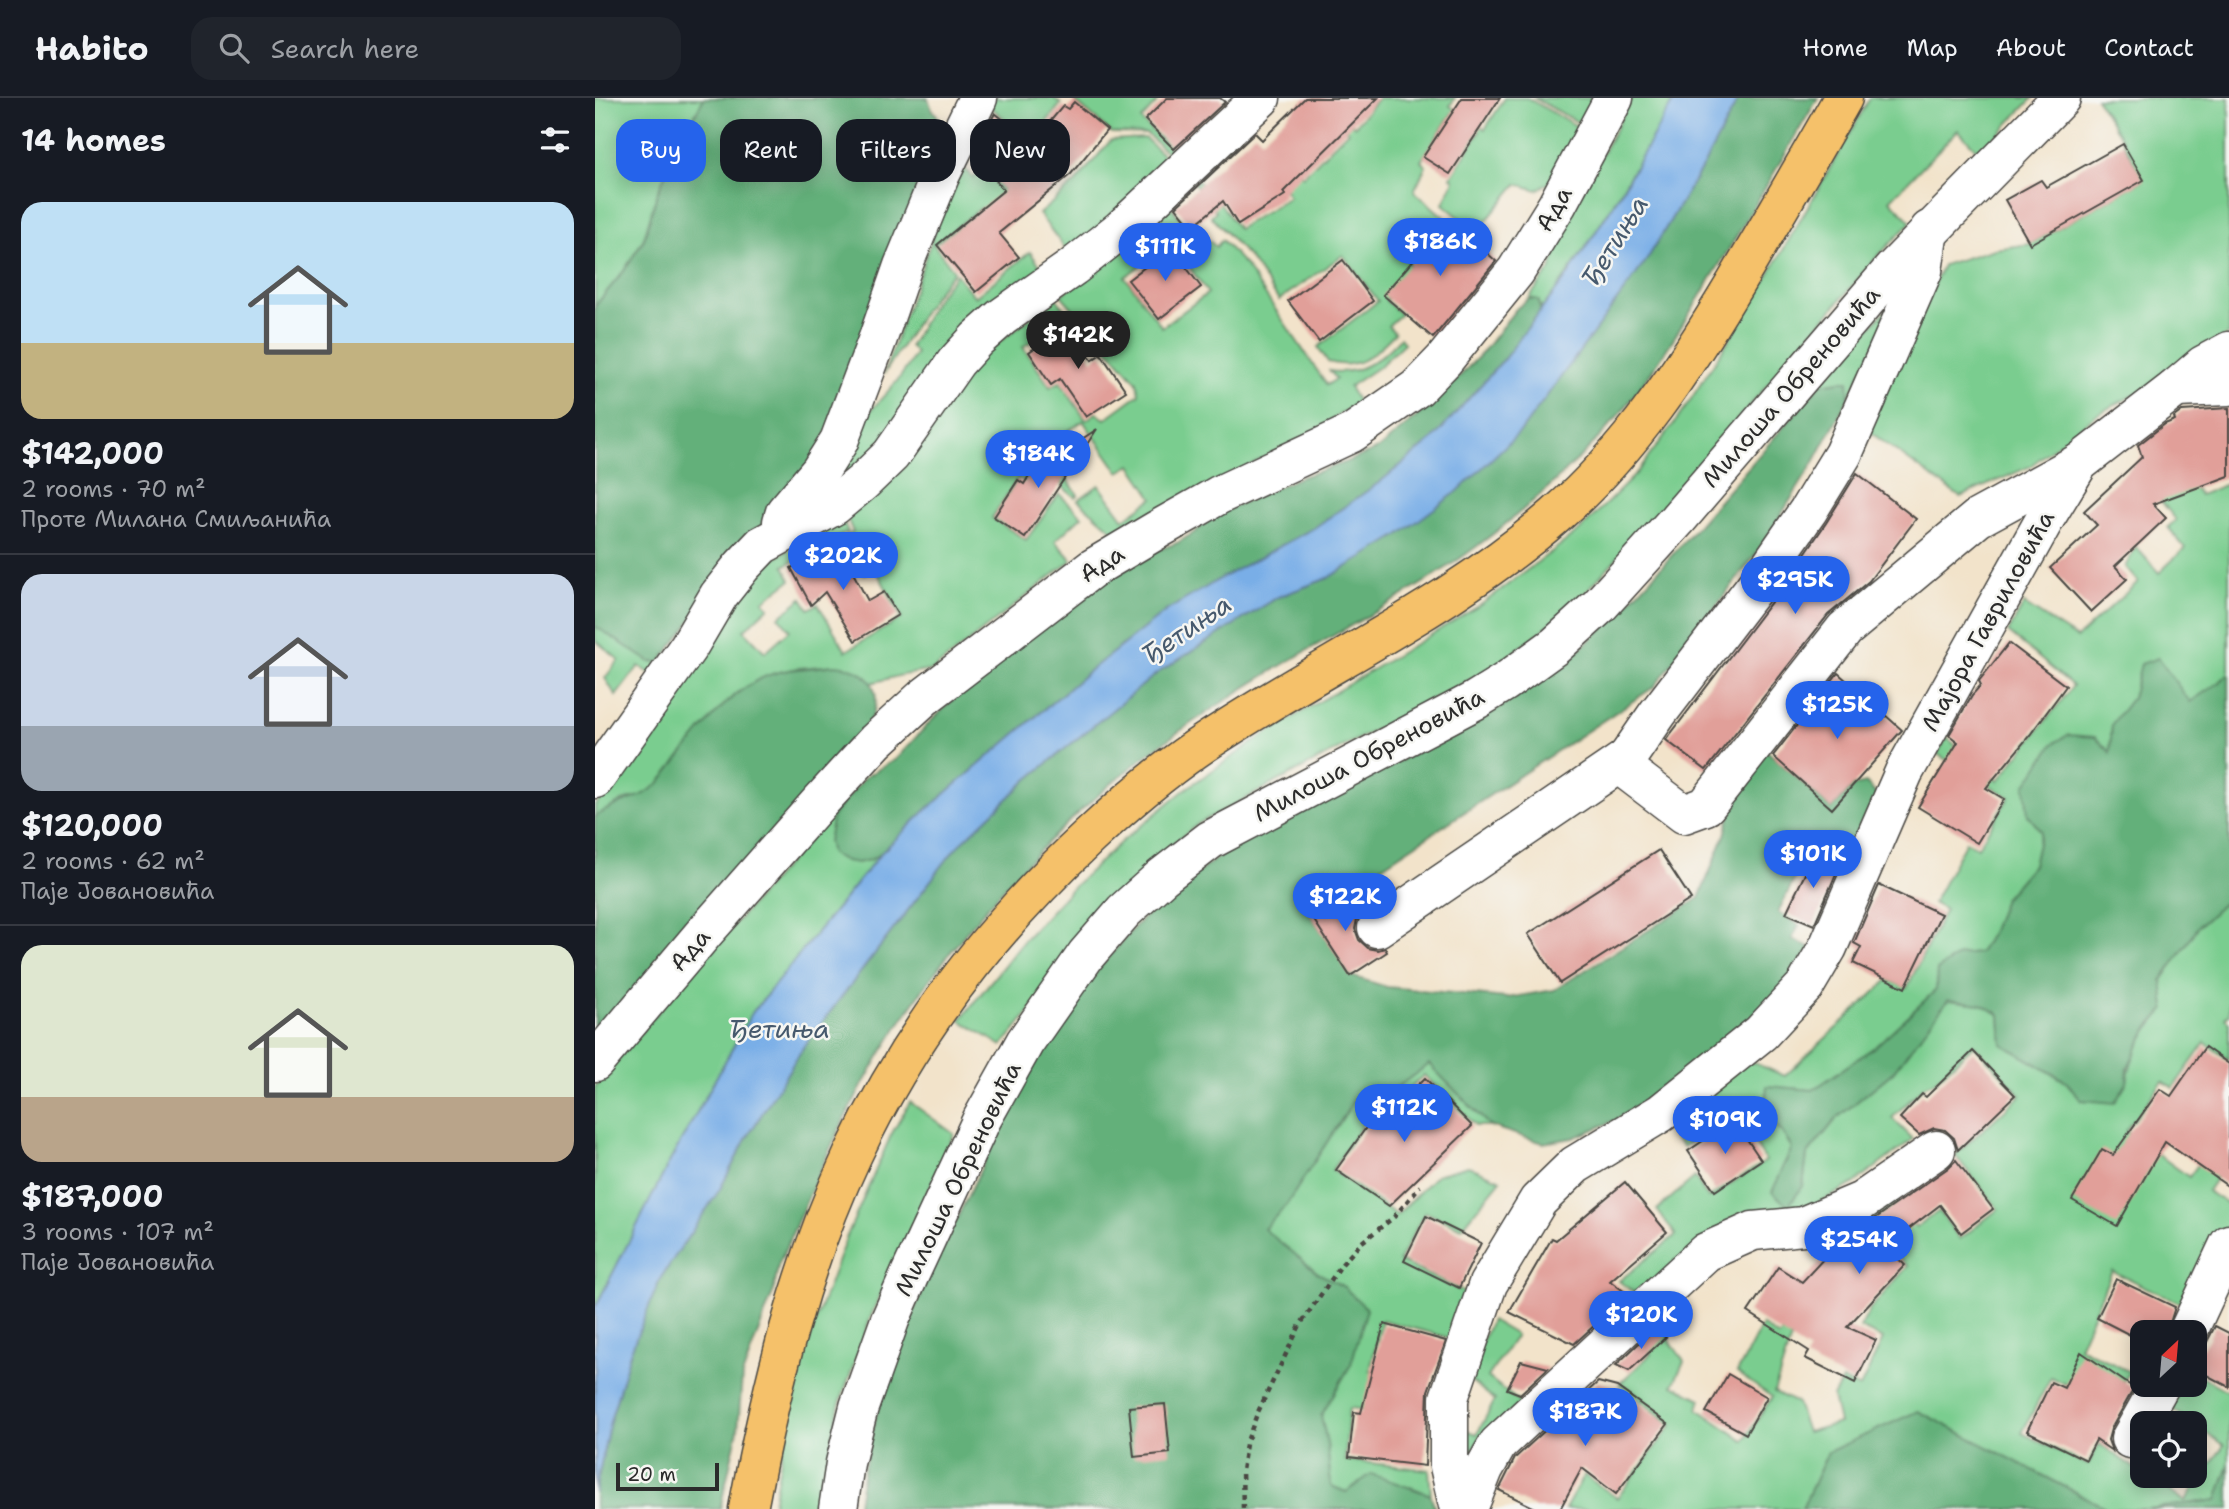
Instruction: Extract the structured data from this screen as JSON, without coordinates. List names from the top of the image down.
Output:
{
  "streets": {
    "street": ["Ада", "Милоша Обреновића", "Мајора Гавриловића"]
  },
  "water": ["Ђетиња"],
  "scale_bar": "20 m",
  "north": "top right",
  "page": {
    "header": "Habito",
    "search": "Search here",
    "nav": [
      "Home",
      "Map",
      "About",
      "Contact"
    ],
    "heading": "14 homes",
    "chip": [
      "Buy",
      "Rent",
      "Filters",
      "New"
    ],
    "list": [
      {
        "name": "$142,000",
        "note": "2 rooms · 70 m² · Проте Милана Смиљанића"
      },
      {
        "name": "$120,000",
        "note": "2 rooms · 62 m² · Паје Јовановића"
      },
      {
        "name": "$187,000",
        "note": "3 rooms · 107 m² · Паје Јовановића"
      }
    ],
    "price": [
      "$186K",
      "$111K",
      "$142K",
      "$184K",
      "$202K",
      "$295K",
      "$125K",
      "$101K",
      "$122K",
      "$112K",
      "$109K",
      "$254K",
      "$120K",
      "$187K"
    ],
    "scale": "20 m"
  }
}
